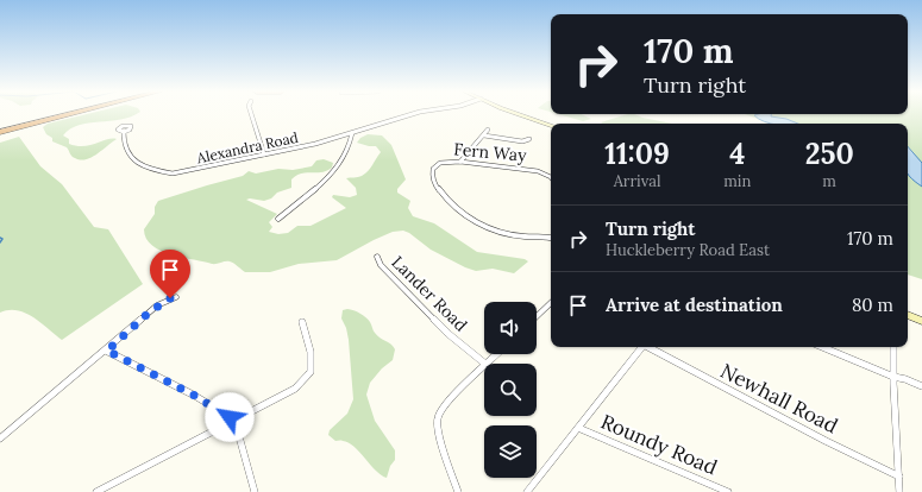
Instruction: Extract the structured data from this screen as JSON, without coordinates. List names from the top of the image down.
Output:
{
  "streets": {
    "street": [
      "Alexandra Road",
      "Fern Way",
      "Lander Road",
      "Newhall Road",
      "Roundy Road"
    ]
  },
  "page": {
    "turn": ["170 m", "Turn right"],
    "eta": [
      "11:09",
      "Arrival",
      "4",
      "min",
      "250",
      "m"
    ],
    "list": [
      {
        "name": "Turn right",
        "note": "Huckleberry Road East",
        "value": "170 m"
      },
      {
        "name": "Arrive at destination",
        "value": "80 m"
      }
    ]
  }
}
